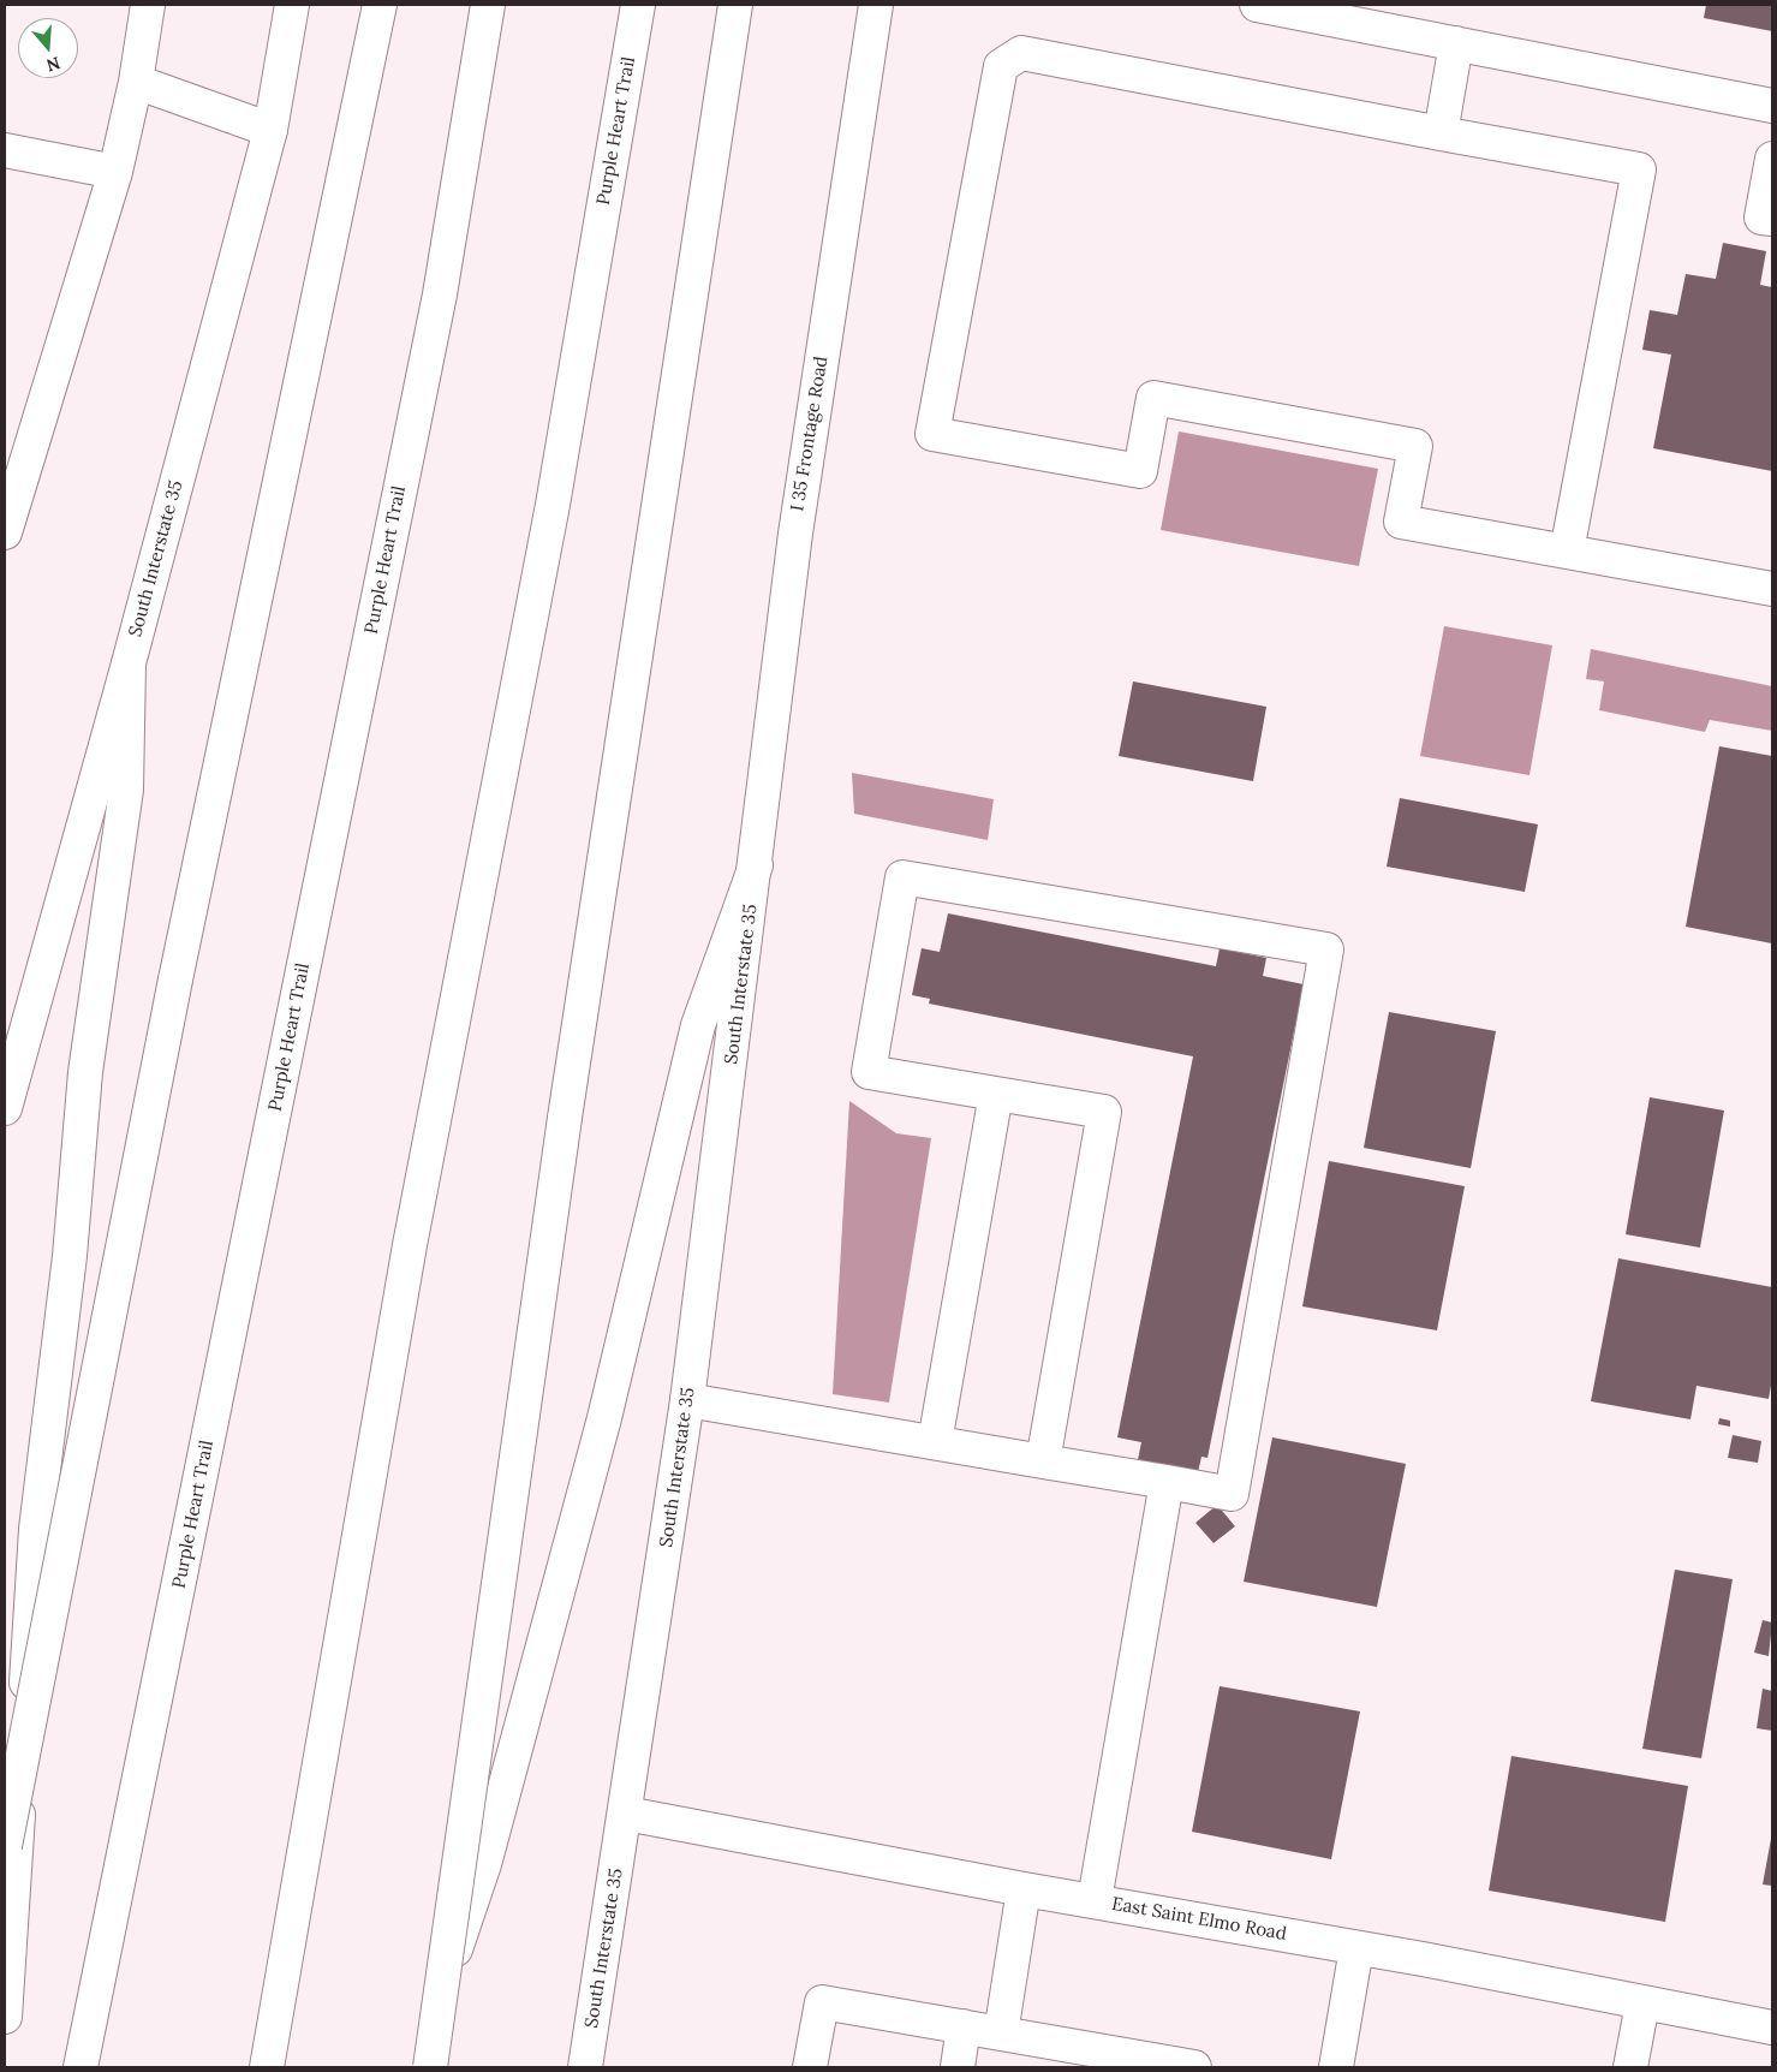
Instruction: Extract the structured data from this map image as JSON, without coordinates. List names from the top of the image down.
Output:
{
  "streets": {
    "main road": [
      "Purple Heart Trail",
      "I 35 Frontage Road",
      "South Interstate 35",
      "East Saint Elmo Road"
    ]
  },
  "crossings": [
    ["I 35 Frontage Road", "South Interstate 35"],
    ["South Interstate 35", "East Saint Elmo Road"]
  ],
  "north": "bottom"
}
